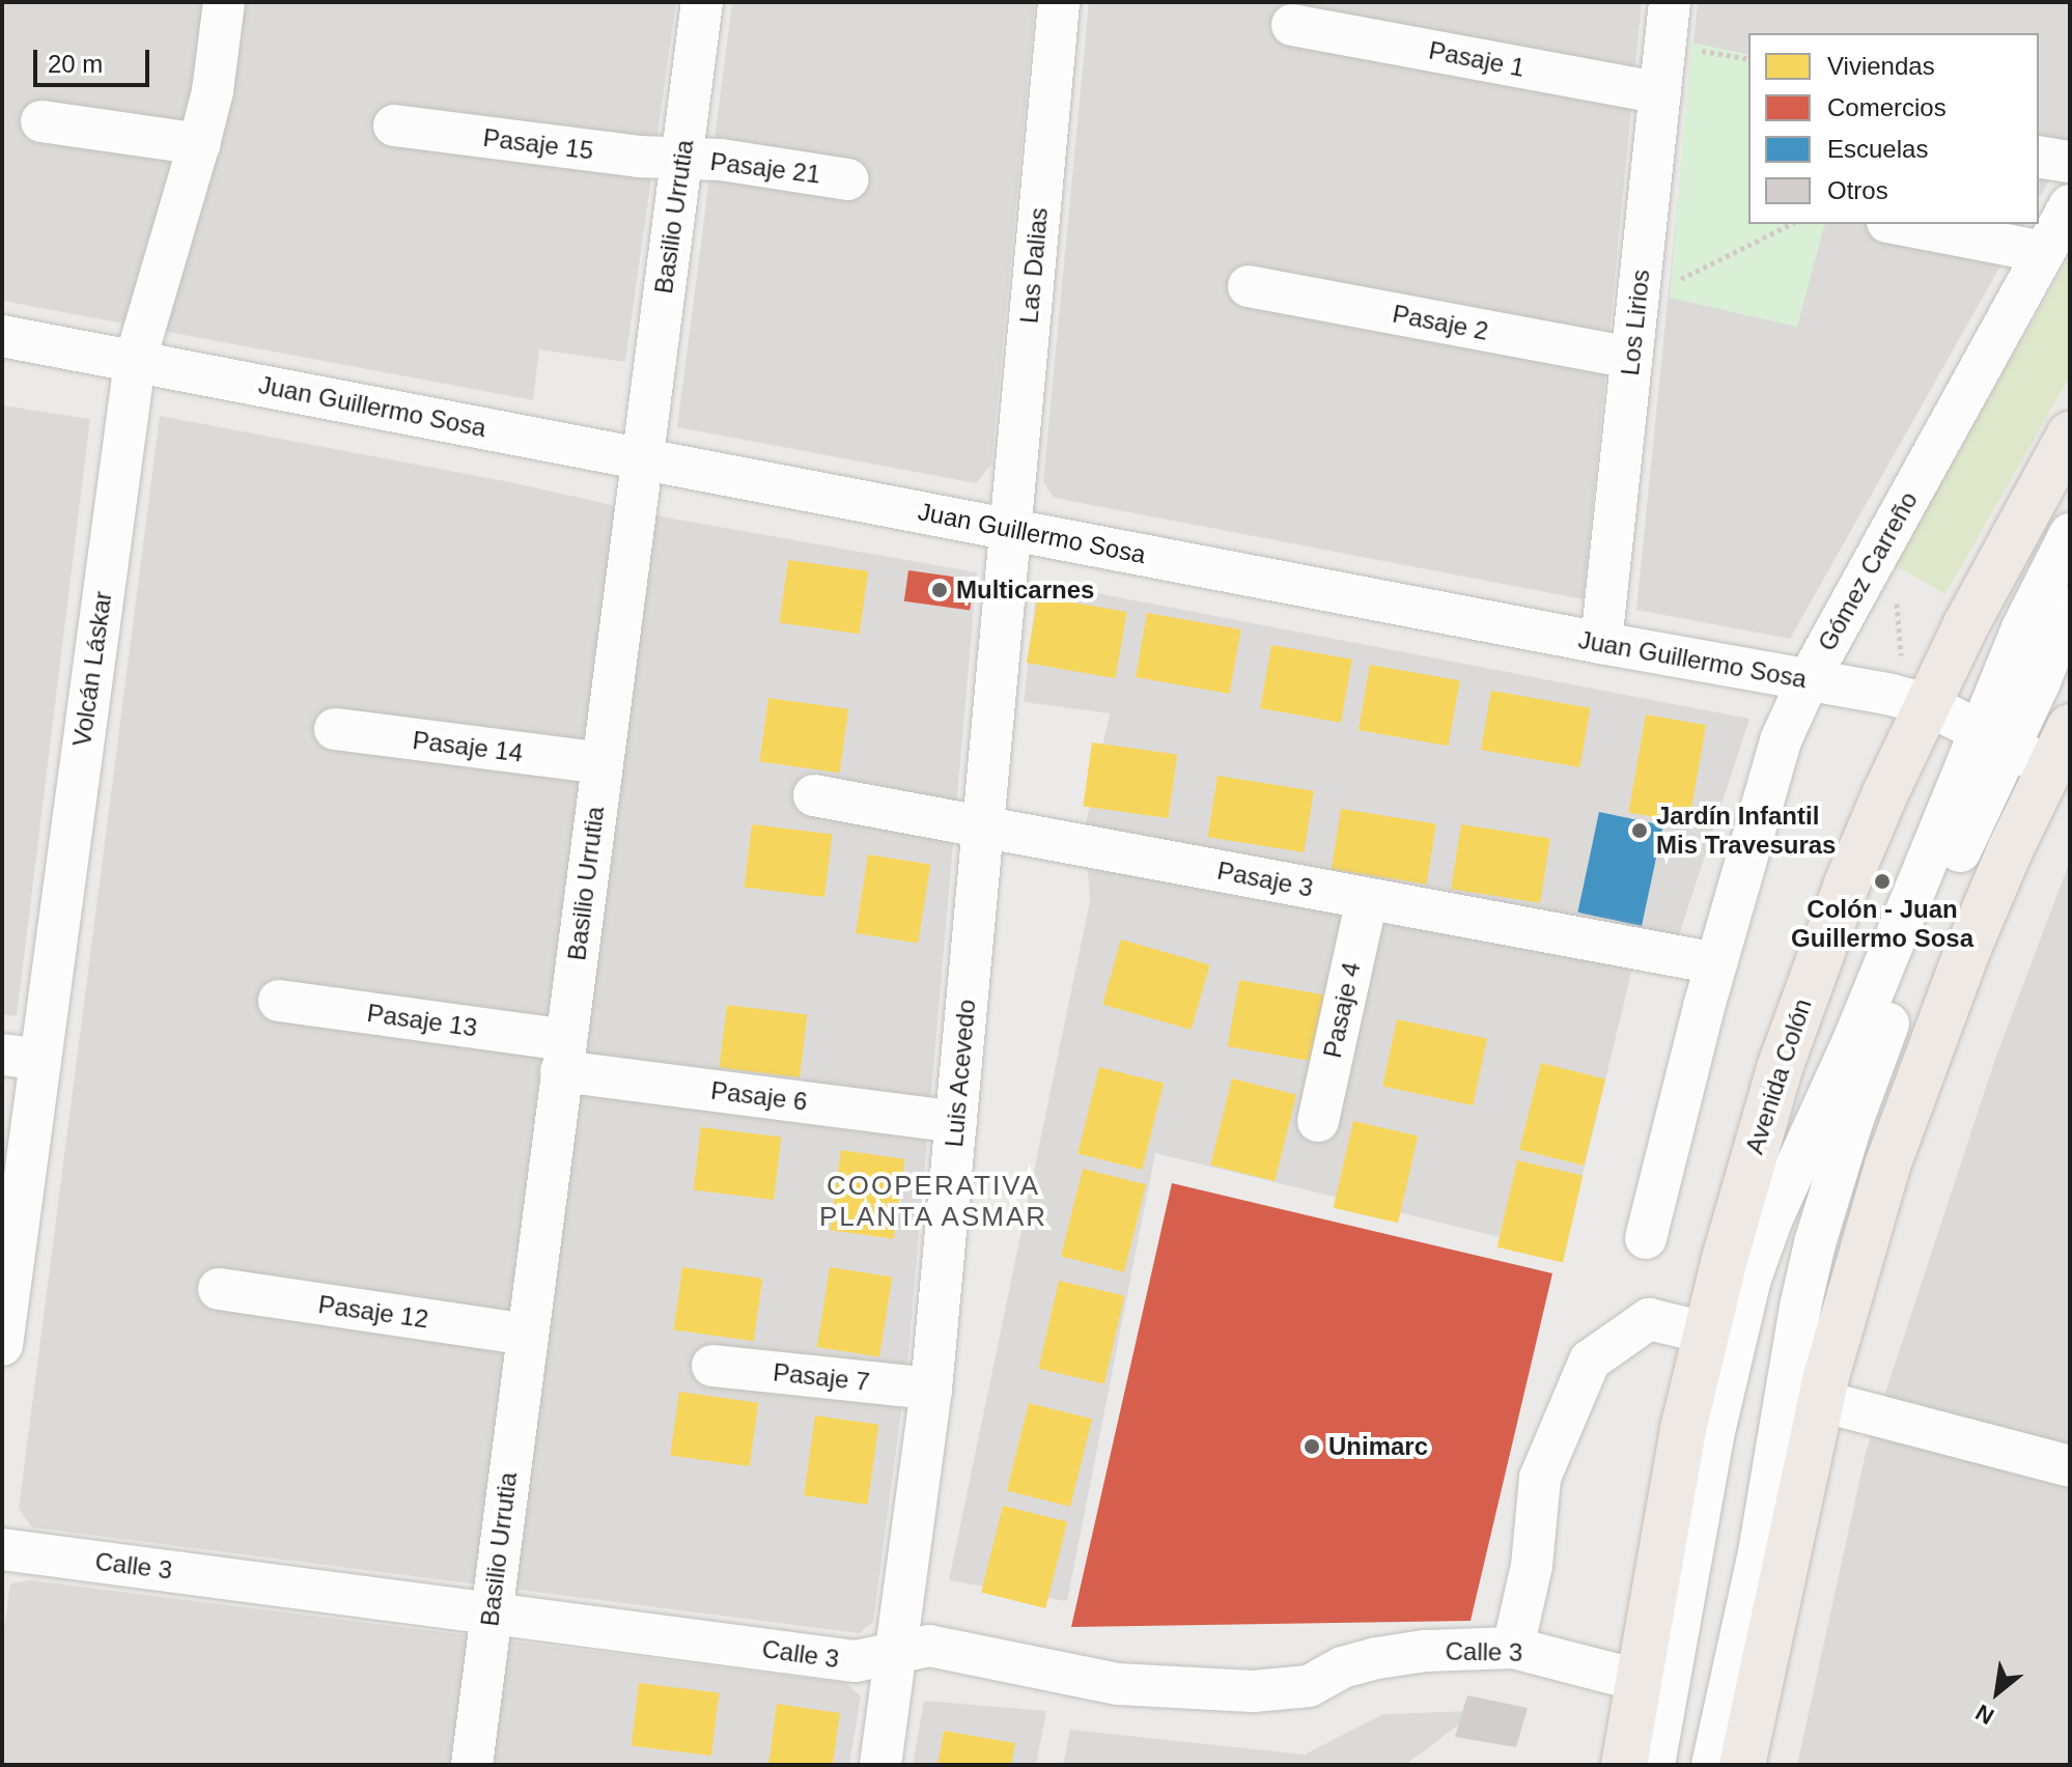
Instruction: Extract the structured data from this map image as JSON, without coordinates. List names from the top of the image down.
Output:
{
  "streets": {
    "main road": ["Avenida Colón"],
    "street": [
      "Pasaje 1",
      "Pasaje 15",
      "Pasaje 21",
      "Basilio Urrutia",
      "Las Dalias",
      "Pasaje 2",
      "Los Lirios",
      "Juan Guillermo Sosa",
      "Gómez Carreño",
      "Volcán Láskar",
      "Pasaje 14",
      "Pasaje 3",
      "Pasaje 4",
      "Pasaje 13",
      "Luis Acevedo",
      "Pasaje 6",
      "Pasaje 12",
      "Pasaje 7",
      "Calle 3"
    ]
  },
  "crossings": [
    ["Pasaje 1", "Los Lirios"],
    ["Pasaje 15", "Pasaje 21"],
    ["Pasaje 15", "Basilio Urrutia"],
    ["Pasaje 21", "Basilio Urrutia"],
    ["Basilio Urrutia", "Juan Guillermo Sosa"],
    ["Basilio Urrutia", "Pasaje 14"],
    ["Basilio Urrutia", "Pasaje 13"],
    ["Basilio Urrutia", "Pasaje 6"],
    ["Basilio Urrutia", "Pasaje 12"],
    ["Basilio Urrutia", "Calle 3"],
    ["Las Dalias", "Juan Guillermo Sosa"],
    ["Las Dalias", "Luis Acevedo"],
    ["Pasaje 2", "Los Lirios"],
    ["Los Lirios", "Juan Guillermo Sosa"],
    ["Juan Guillermo Sosa", "Gómez Carreño"],
    ["Juan Guillermo Sosa", "Volcán Láskar"],
    ["Juan Guillermo Sosa", "Luis Acevedo"],
    ["Juan Guillermo Sosa", "Avenida Colón"],
    ["Gómez Carreño", "Pasaje 3"],
    ["Pasaje 3", "Pasaje 4"],
    ["Pasaje 3", "Luis Acevedo"],
    ["Pasaje 13", "Pasaje 6"],
    ["Luis Acevedo", "Pasaje 6"],
    ["Luis Acevedo", "Pasaje 7"],
    ["Luis Acevedo", "Calle 3"],
    ["Avenida Colón", "Calle 3"]
  ],
  "districts": ["COOPERATIVA PLANTA ASMAR"],
  "places": [
    "Multicarnes",
    "Jardín Infantil Mis Travesuras",
    "Colón - Juan Guillermo Sosa",
    "Unimarc"
  ],
  "legend": [
    "Viviendas",
    "Comercios",
    "Escuelas",
    "Otros"
  ],
  "scale_bar": "20 m",
  "north": "bottom left"
}
